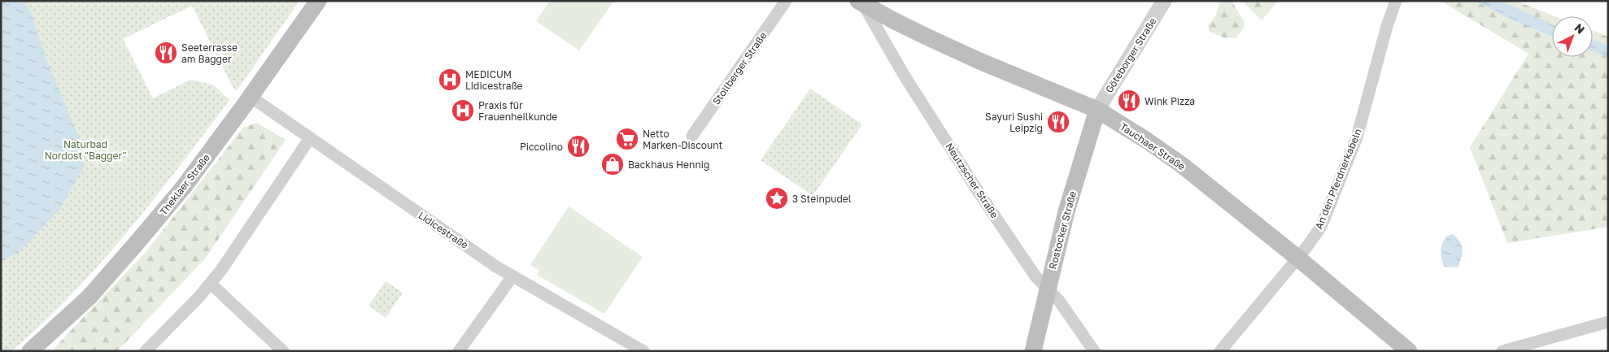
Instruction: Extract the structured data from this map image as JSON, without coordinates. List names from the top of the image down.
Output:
{
  "streets": {
    "main road": ["Tauchaer Straße", "Theklaer Straße", "Rostocker Straße"],
    "street": [
      "Göteborger Straße",
      "Stollberger Straße",
      "An den Pferdnerkabeln",
      "Neutzscher Straße",
      "Lidicestraße"
    ]
  },
  "crossings": [
    ["Göteborger Straße", "Tauchaer Straße"],
    ["Göteborger Straße", "Rostocker Straße"],
    ["Tauchaer Straße", "An den Pferdnerkabeln"],
    ["Tauchaer Straße", "Neutzscher Straße"],
    ["Tauchaer Straße", "Rostocker Straße"],
    ["Neutzscher Straße", "Rostocker Straße"],
    ["Theklaer Straße", "Lidicestraße"]
  ],
  "parks": ["Naturbad Nordost \"Bagger\""],
  "places": {
    "restaurant": [
      "Seeterrasse am Bagger",
      "Wink Pizza",
      "Sayuri Sushi Leipzig",
      "Piccolino"
    ],
    "hospital": ["MEDICUM Lidicestraße", "Praxis für Frauenheilkunde"],
    "supermarket": ["Netto Marken-Discount"],
    "shop": ["Backhaus Hennig"],
    "place": ["3 Steinpudel"]
  },
  "north": "top right"
}
